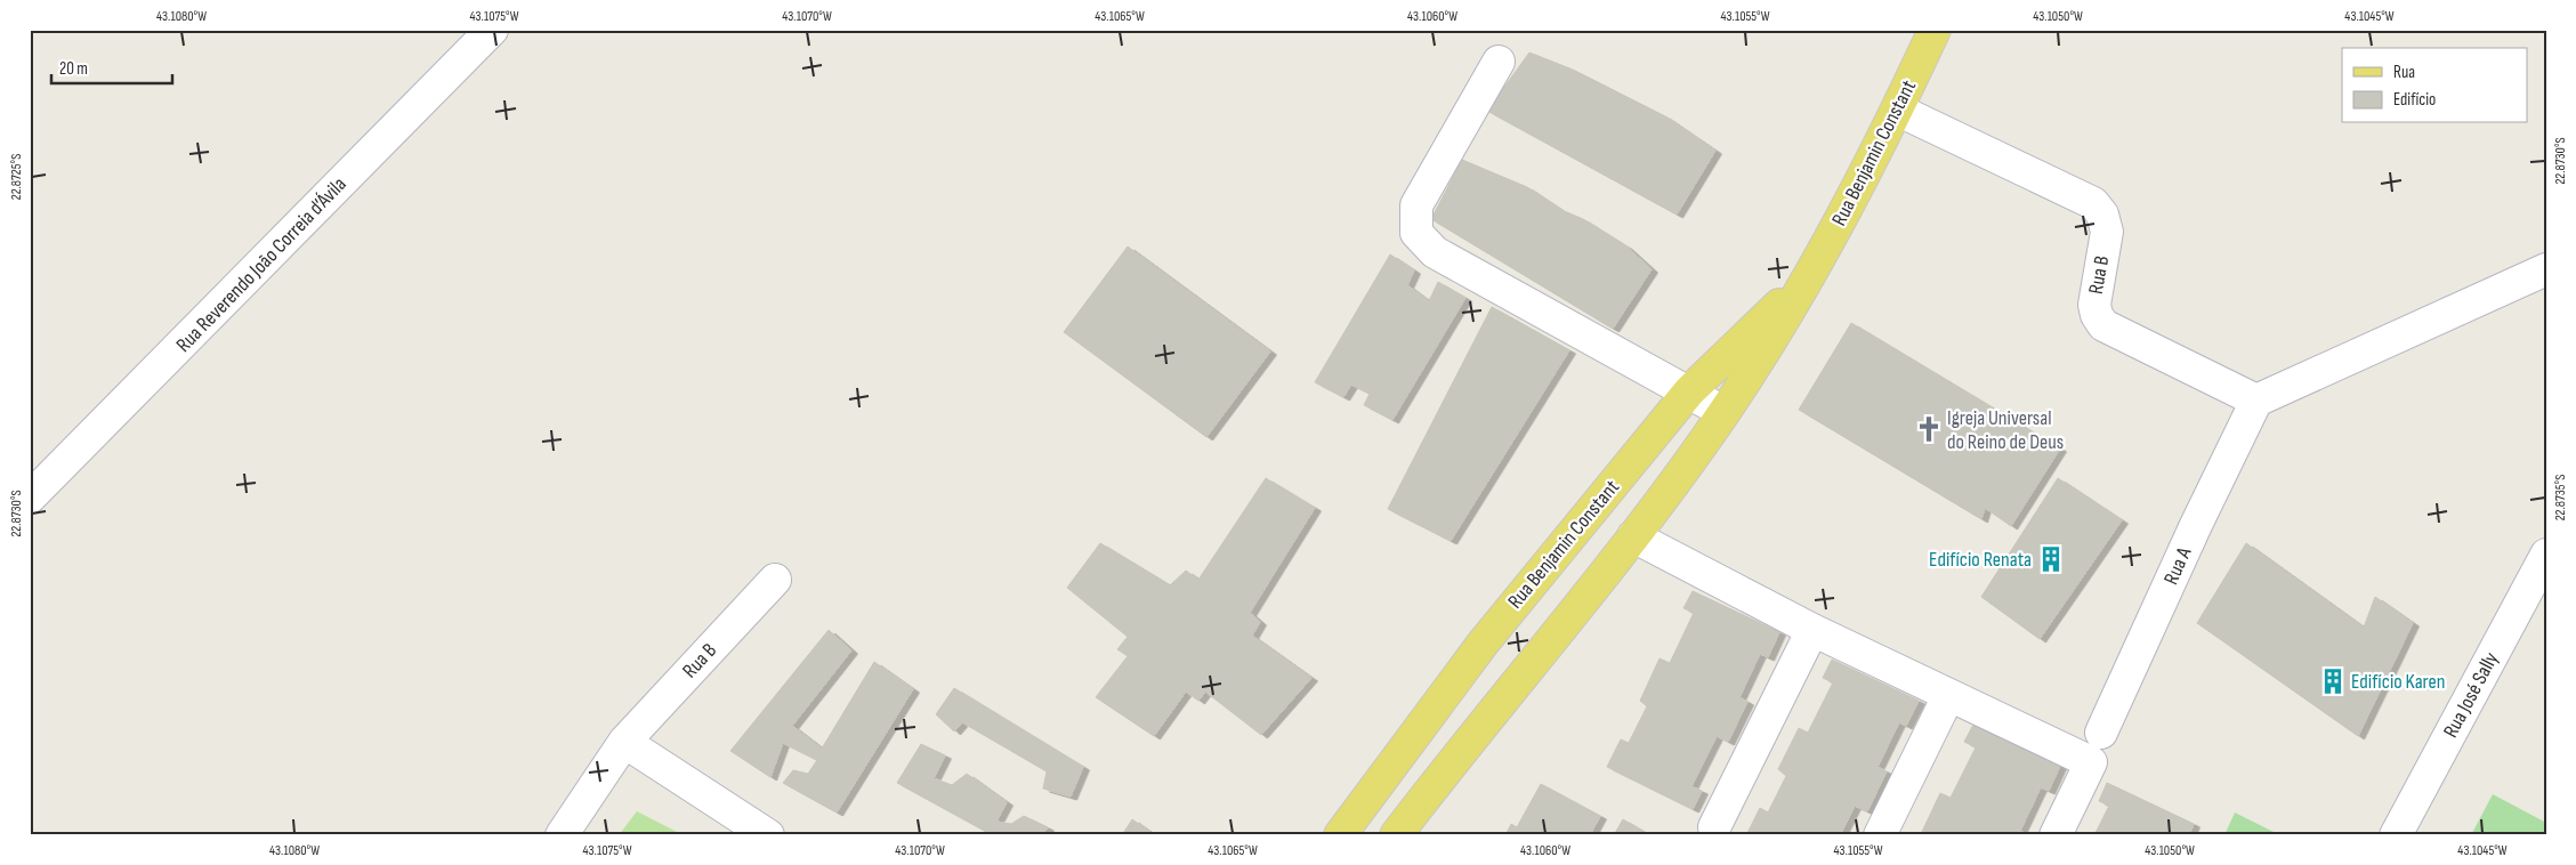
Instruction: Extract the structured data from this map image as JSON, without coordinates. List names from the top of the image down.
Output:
{
  "streets": {
    "main road": ["Rua Benjamin Constant"],
    "street": [
      "Rua Reverendo João Correia d’Ávila",
      "Rua B",
      "Rua A",
      "Rua José Sally"
    ]
  },
  "crossings": [
    ["Rua Benjamin Constant", "Rua B"],
    ["Rua B", "Rua A"]
  ],
  "places": {
    "church": ["Igreja Universal do Reino de Deus"],
    "building": ["Edifício Renata", "Edifício Karen"]
  },
  "legend": ["Rua", "Edifício"],
  "scale_bar": "20 m",
  "coordinates": [
    "43.1080°W",
    "43.1075°W",
    "43.1070°W",
    "43.1065°W",
    "43.1060°W",
    "43.1055°W",
    "43.1050°W",
    "43.1045°W",
    "22.8730°S",
    "22.8725°S",
    "22.8735°S"
  ]
}
